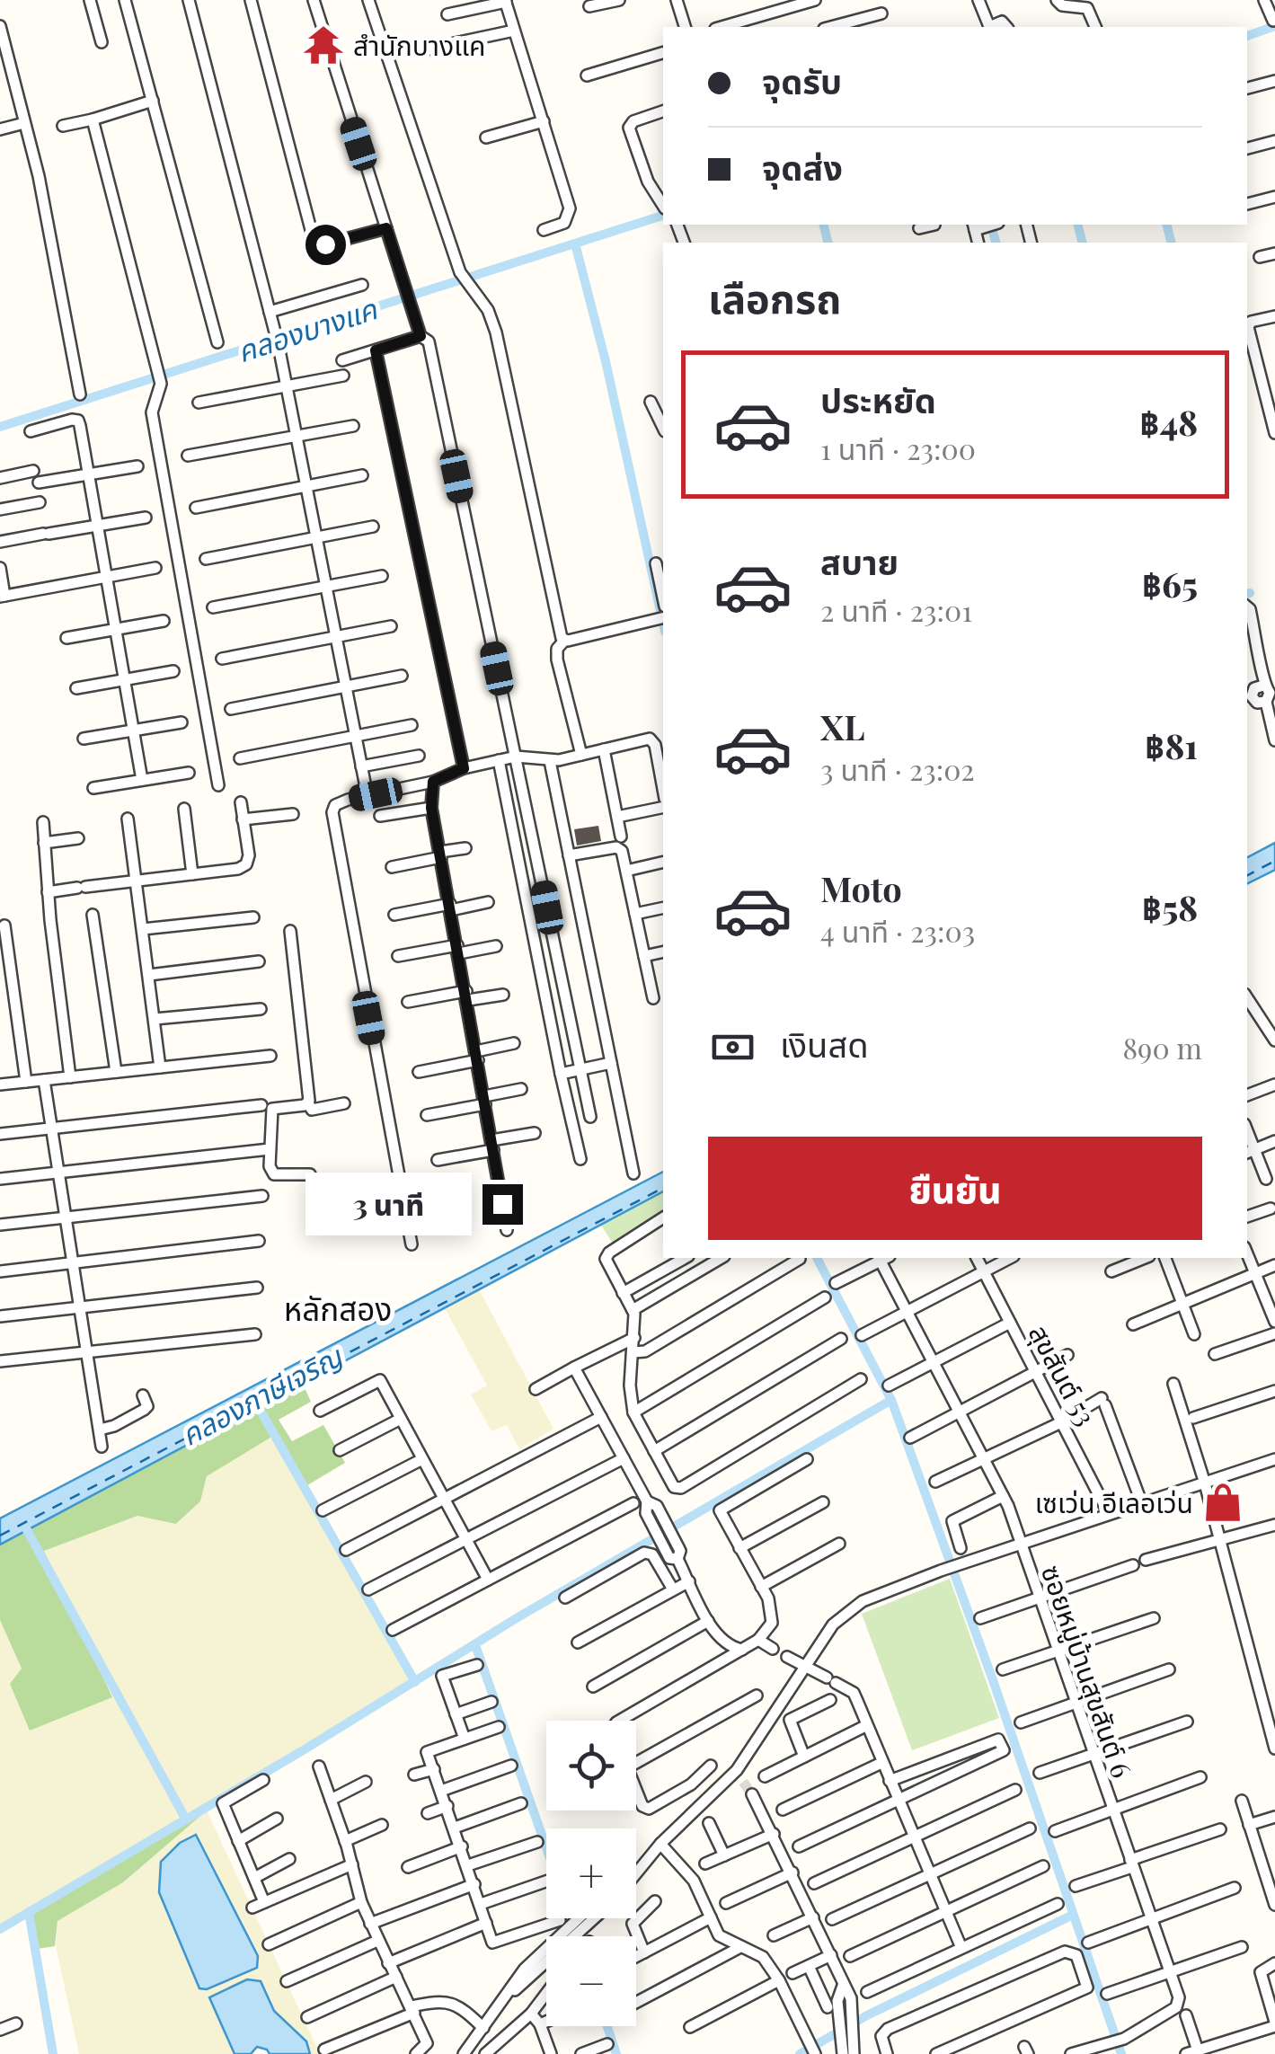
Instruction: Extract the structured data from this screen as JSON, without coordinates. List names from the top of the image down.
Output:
{
  "streets": {
    "street": ["สุขสันต์ 53", "ซอยหมู่บ้านสุขสันต์ 6"]
  },
  "districts": ["หลักสอง"],
  "water": ["คลองบางแค", "คลองภาษีเจริญ"],
  "places": {
    "temple": ["สำนักบางแค"],
    "shop": ["เซเว่น อีเลอเว่น"]
  },
  "page": {
    "banner": ["จุดรับ", "จุดส่ง"],
    "heading": "เลือกรถ",
    "list": [
      {
        "name": "ประหยัด",
        "note": "1 นาที · 23:00",
        "value": "฿48"
      },
      {
        "name": "สบาย",
        "note": "2 นาที · 23:01",
        "value": "฿65"
      },
      {
        "name": "XL",
        "note": "3 นาที · 23:02",
        "value": "฿81"
      },
      {
        "name": "Moto",
        "note": "4 นาที · 23:03",
        "value": "฿58"
      }
    ],
    "pay": ["เงินสด", "890 m"],
    "buttons": "ยืนยัน",
    "bubble": "3 นาที",
    "map_buttons": ["+", "−"]
  }
}
